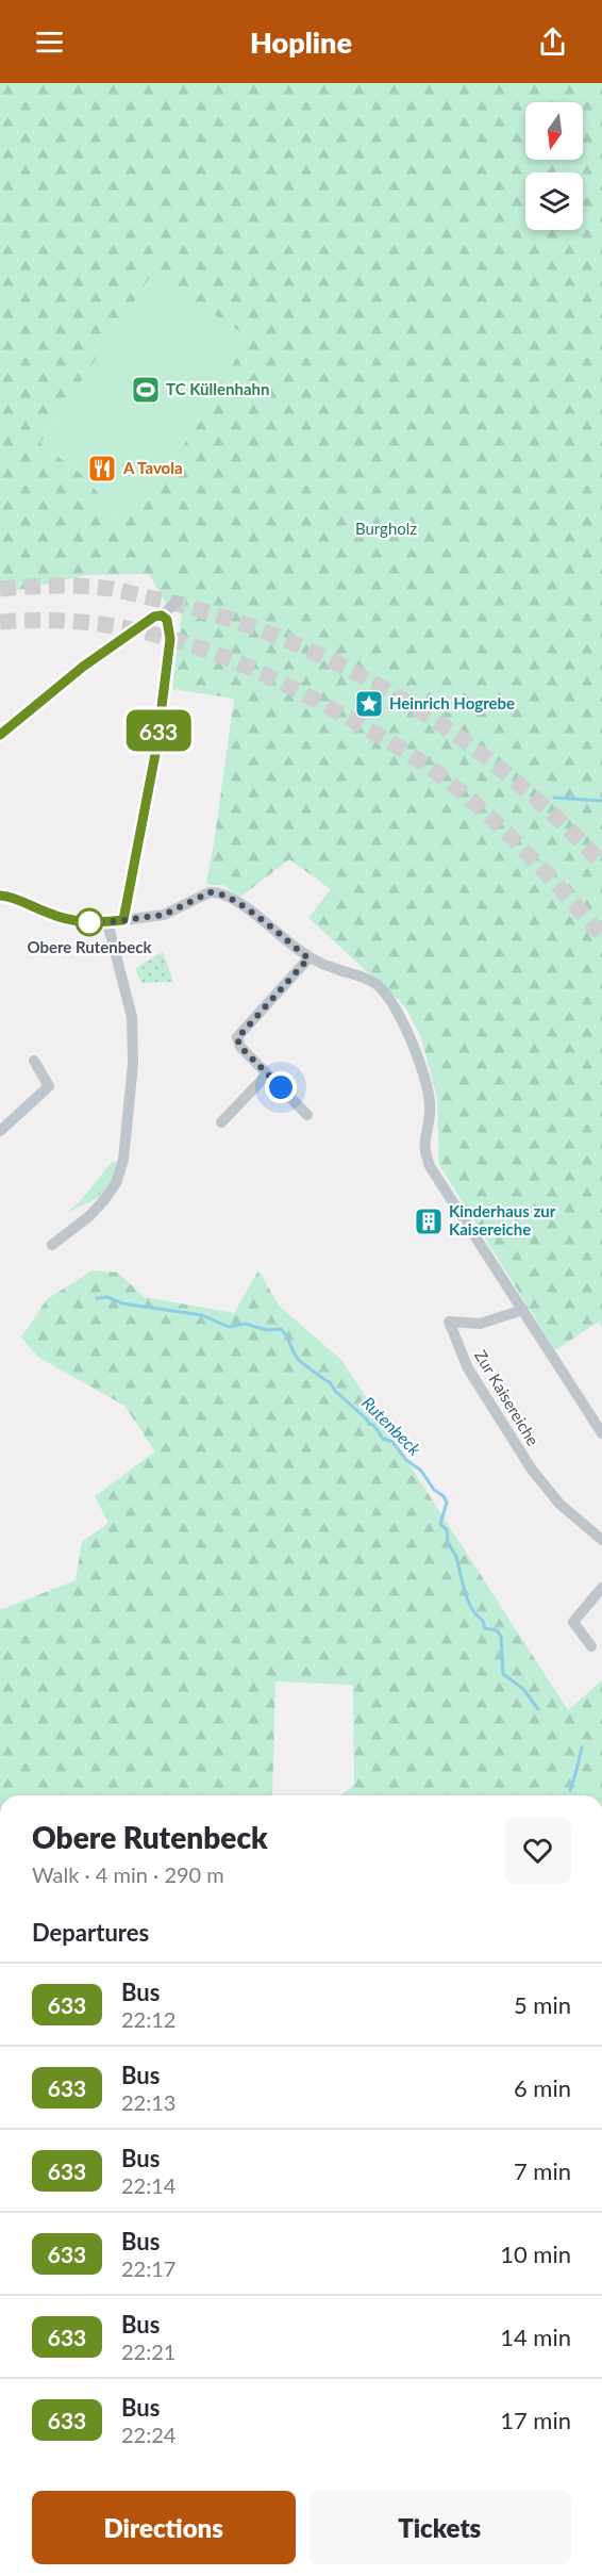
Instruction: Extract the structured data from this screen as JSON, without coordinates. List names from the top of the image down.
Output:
{
  "streets": {
    "street": ["Zur Kaisereiche"]
  },
  "water": ["Rutenbeck"],
  "parks": ["Burgholz"],
  "places": {
    "sports": ["TC Küllenhahn"],
    "restaurant": ["A Tavola"],
    "place": ["Heinrich Hogrebe"],
    "other": ["Obere Rutenbeck"],
    "building": ["Kinderhaus zur Kaisereiche"]
  },
  "lines": ["bus line 633"],
  "north": "bottom",
  "page": {
    "header": "Hopline",
    "on_map": "633",
    "heading": [
      ["Obere Rutenbeck", "Walk · 4 min · 290 m"],
      "Departures"
    ],
    "list": [
      {
        "mark": "633",
        "name": "Bus",
        "note": "22:12",
        "value": "5 min"
      },
      {
        "mark": "633",
        "name": "Bus",
        "note": "22:13",
        "value": "6 min"
      },
      {
        "mark": "633",
        "name": "Bus",
        "note": "22:14",
        "value": "7 min"
      },
      {
        "mark": "633",
        "name": "Bus",
        "note": "22:17",
        "value": "10 min"
      },
      {
        "mark": "633",
        "name": "Bus",
        "note": "22:21",
        "value": "14 min"
      },
      {
        "mark": "633",
        "name": "Bus",
        "note": "22:24",
        "value": "17 min"
      }
    ],
    "buttons": ["Directions", "Tickets"]
  }
}
